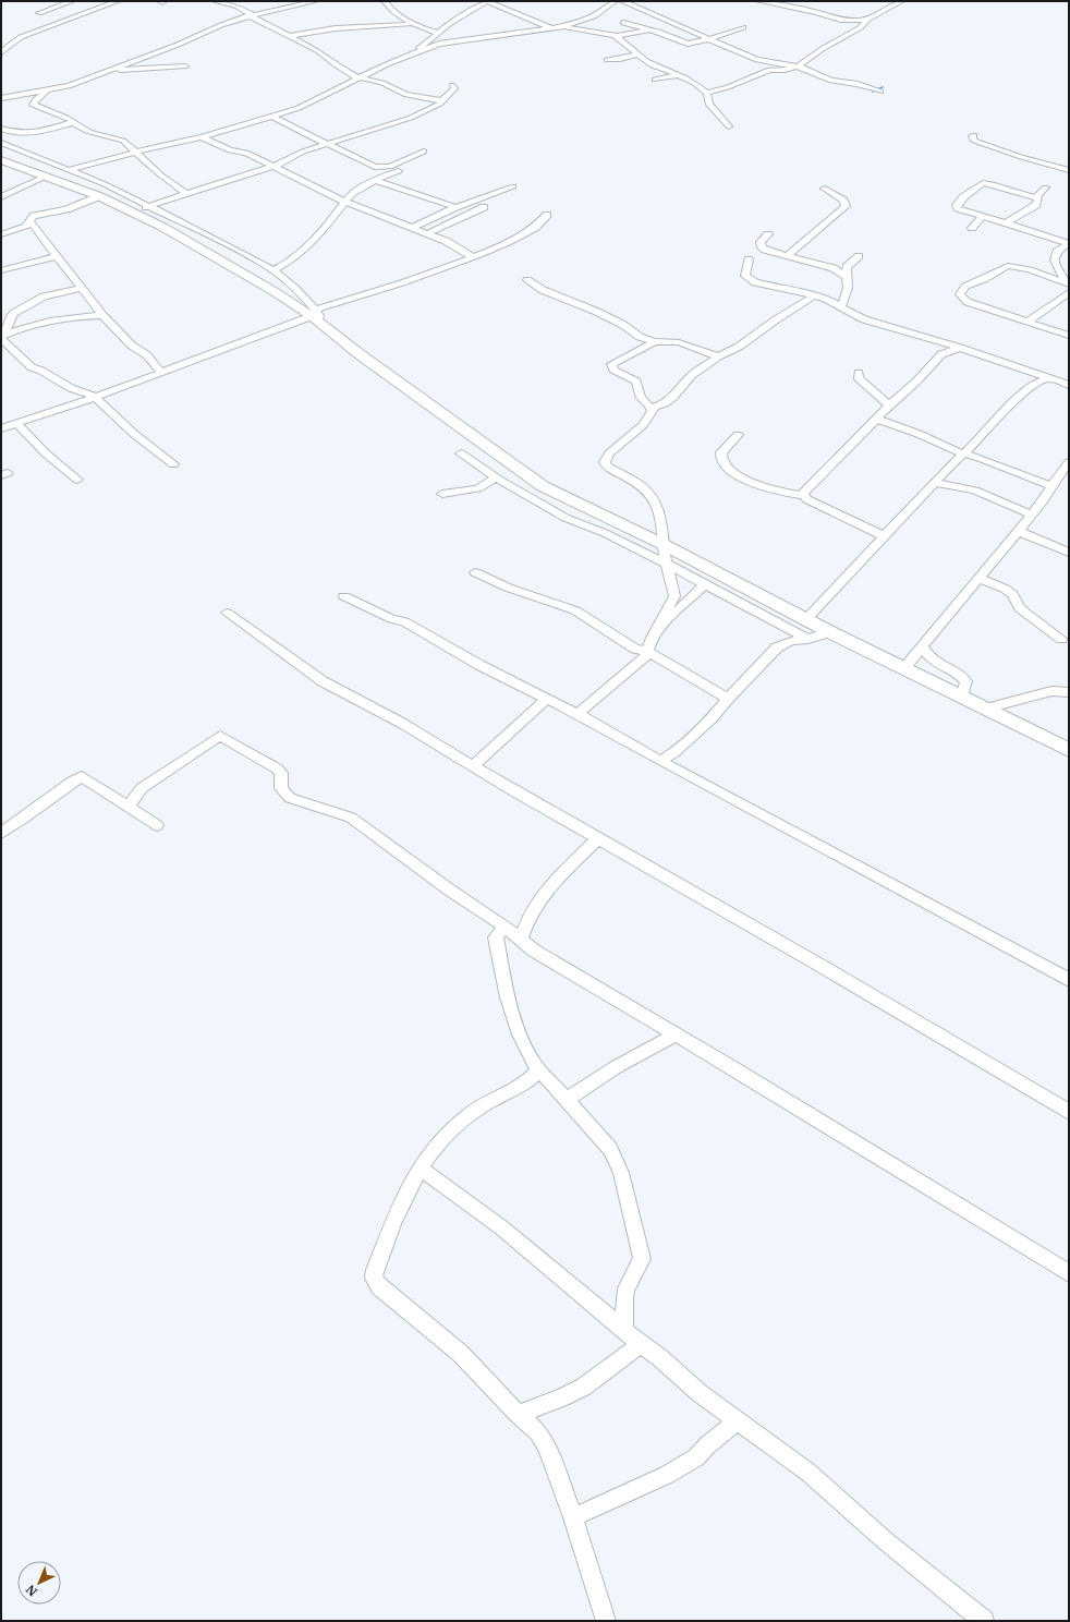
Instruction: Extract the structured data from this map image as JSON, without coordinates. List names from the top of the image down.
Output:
{
  "north": "bottom left"
}
